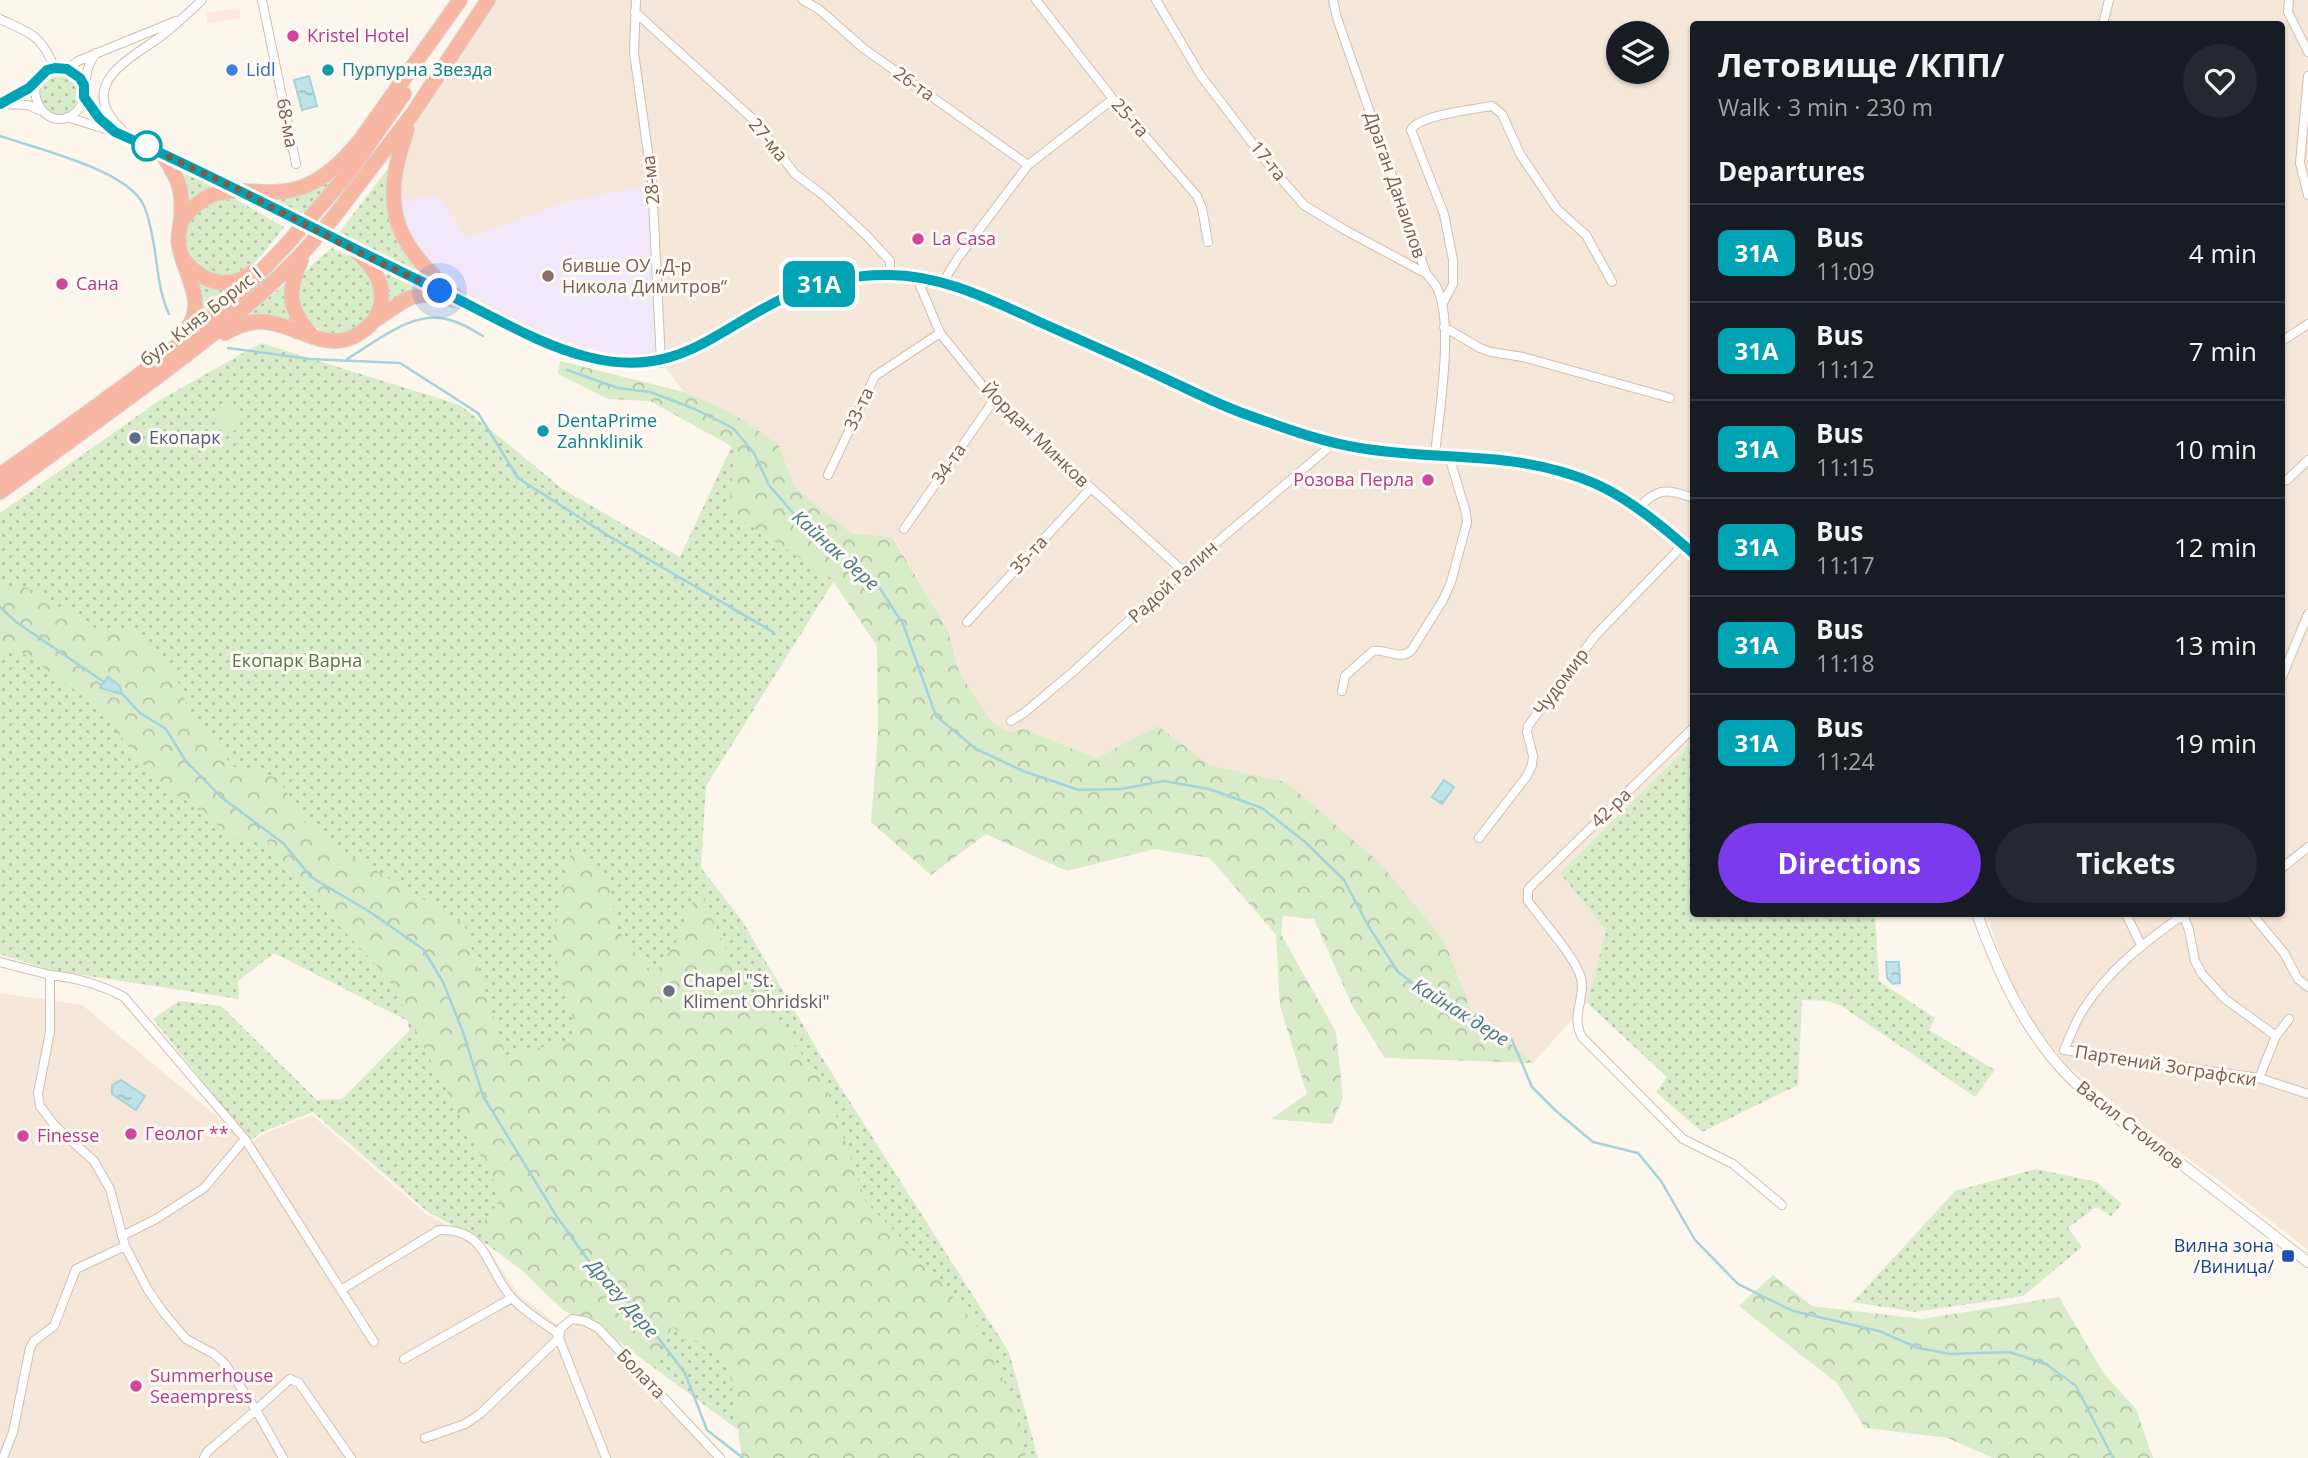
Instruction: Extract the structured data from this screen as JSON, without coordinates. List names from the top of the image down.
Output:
{
  "streets": {
    "highway": ["бул. Княз Борис I"],
    "street": [
      "26-та",
      "25-та",
      "68-ма",
      "27-ма",
      "17-та",
      "28-ма",
      "Драган Данаилов",
      "33-та",
      "Йордан Минков",
      "34-та",
      "35-та",
      "Радой Ралин",
      "Чудомир",
      "42-ра",
      "Партений Зографски",
      "Васил Стоилов",
      "Болата"
    ]
  },
  "crossings": [
    ["27-ма", "28-ма"],
    ["17-та", "Драган Данаилов"],
    ["33-та", "Йордан Минков"],
    ["Йордан Минков", "34-та"],
    ["Йордан Минков", "35-та"],
    ["Йордан Минков", "Радой Ралин"]
  ],
  "water": ["Кайнак дере", "Драгу Дере"],
  "parks": ["Екопарк Варна"],
  "places": {
    "other": [
      "Kristel Hotel",
      "Lidl",
      "Пурпурна Звезда",
      "La Casa",
      "бивше ОУ „Д-р Никола Димитров“",
      "Сана",
      "DentaPrime Zahnklinik",
      "Екопарк",
      "Розова Перла",
      "Chapel \"St. Kliment Ohridski\"",
      "Геолог **",
      "Finesse",
      "Summerhouse Seaempress"
    ],
    "transit": ["Вилна зона /Виница/"]
  },
  "lines": ["bus line 31А"],
  "page": {
    "on_map": "31А",
    "heading": [
      ["Летовище /КПП/", "Walk · 3 min · 230 m"],
      "Departures"
    ],
    "list": [
      {
        "mark": "31А",
        "name": "Bus",
        "note": "11:09",
        "value": "4 min"
      },
      {
        "mark": "31А",
        "name": "Bus",
        "note": "11:12",
        "value": "7 min"
      },
      {
        "mark": "31А",
        "name": "Bus",
        "note": "11:15",
        "value": "10 min"
      },
      {
        "mark": "31А",
        "name": "Bus",
        "note": "11:17",
        "value": "12 min"
      },
      {
        "mark": "31А",
        "name": "Bus",
        "note": "11:18",
        "value": "13 min"
      },
      {
        "mark": "31А",
        "name": "Bus",
        "note": "11:24",
        "value": "19 min"
      }
    ],
    "buttons": ["Directions", "Tickets"]
  }
}
